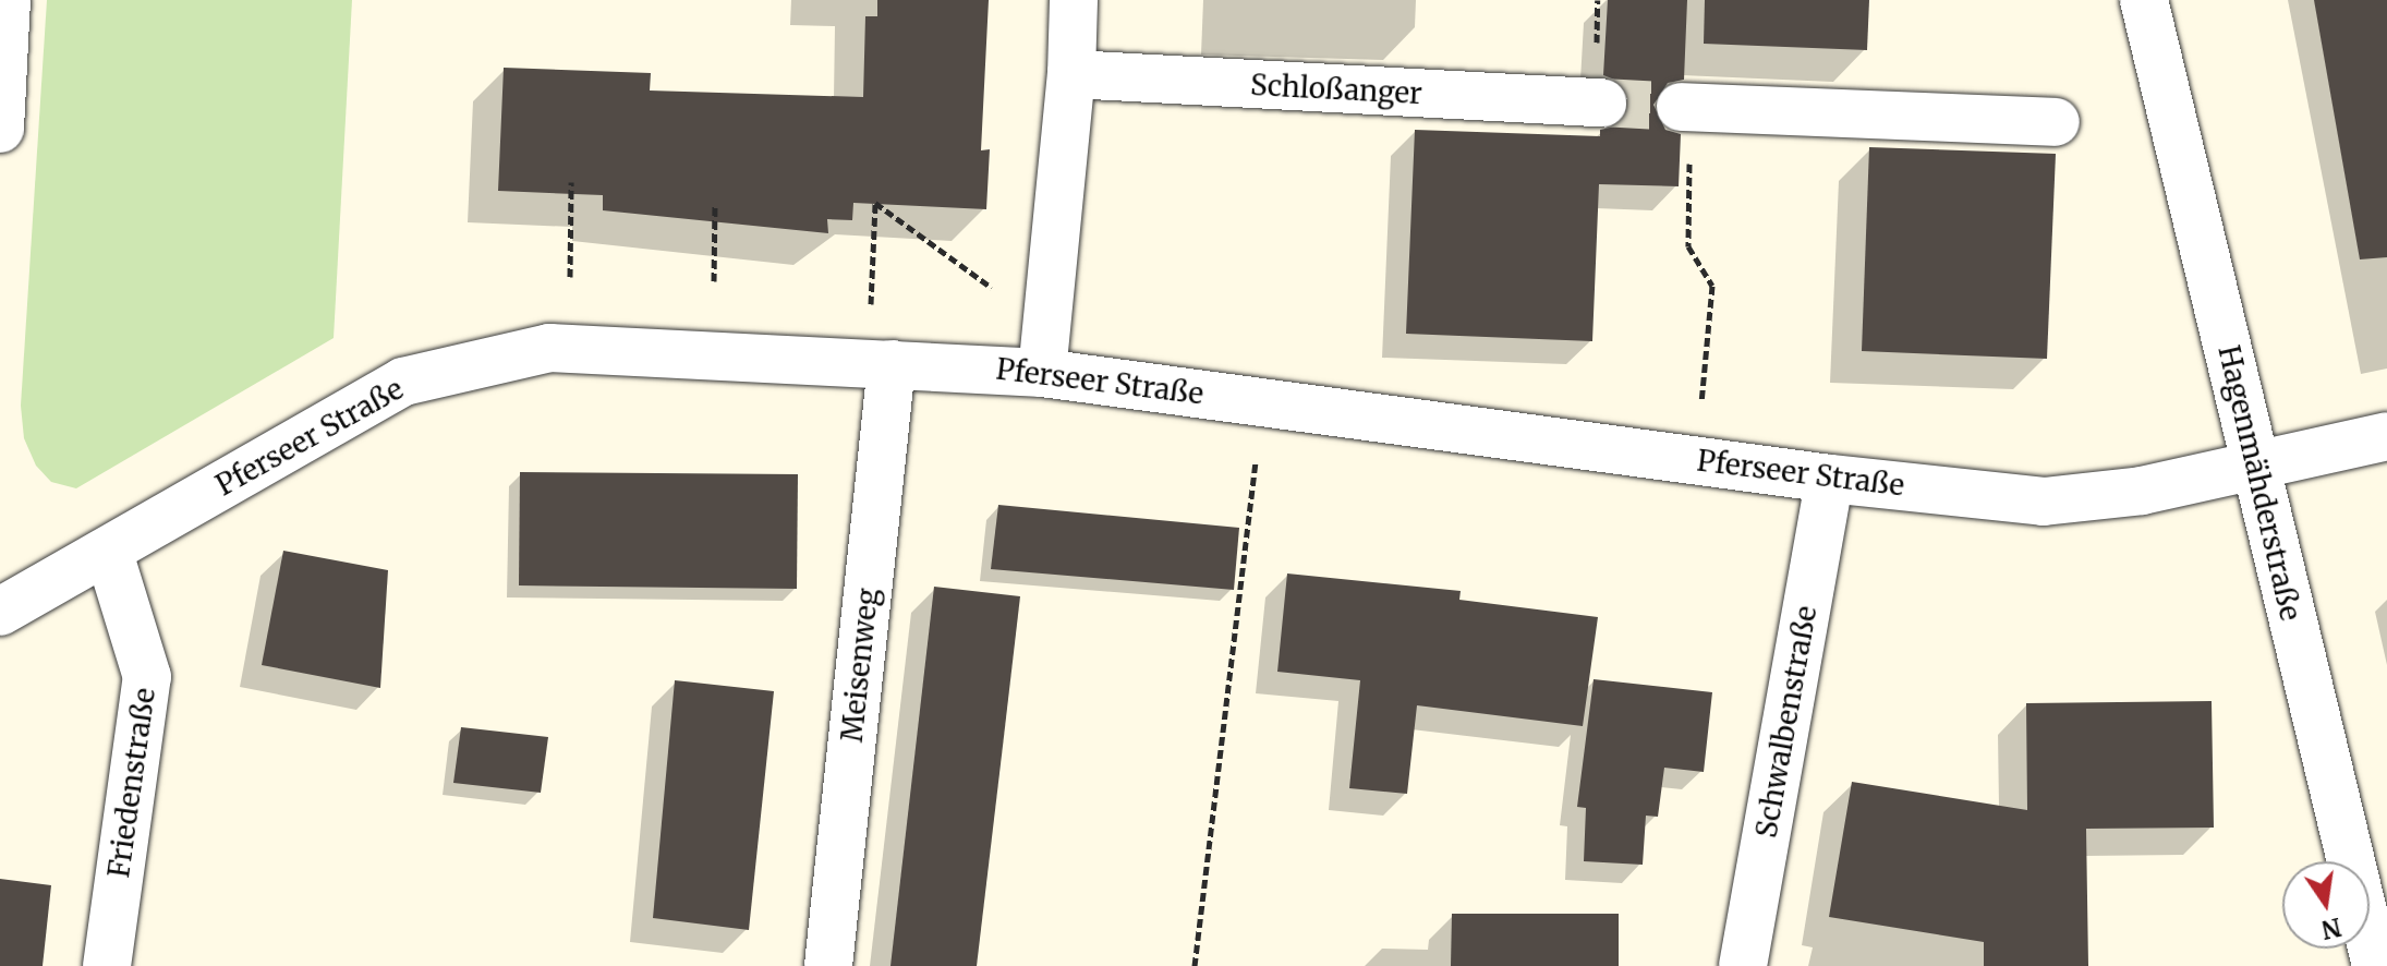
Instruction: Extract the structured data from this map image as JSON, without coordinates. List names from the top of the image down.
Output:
{
  "streets": {
    "street": [
      "Schloßanger",
      "Pferseer Straße",
      "Hagenmähderstraße",
      "Meisenweg",
      "Schwalbenstraße",
      "Friedenstraße"
    ]
  },
  "crossings": [
    ["Pferseer Straße", "Hagenmähderstraße"],
    ["Pferseer Straße", "Meisenweg"],
    ["Pferseer Straße", "Schwalbenstraße"],
    ["Pferseer Straße", "Friedenstraße"]
  ],
  "north": "bottom"
}
